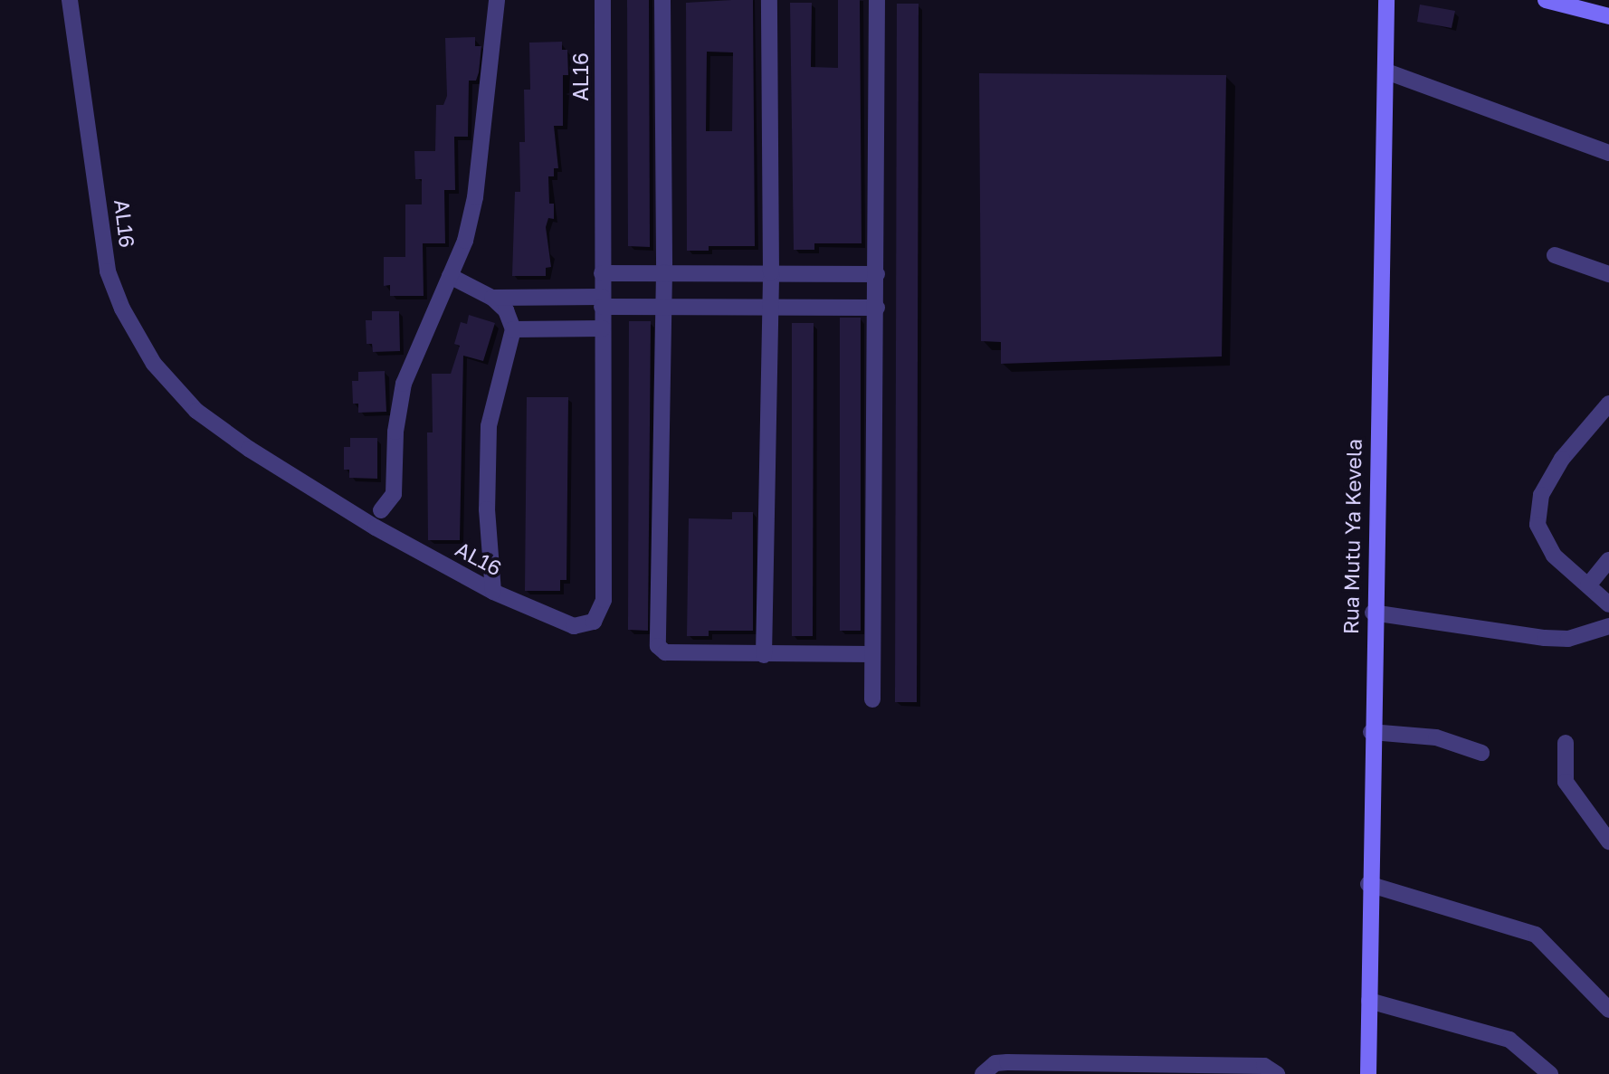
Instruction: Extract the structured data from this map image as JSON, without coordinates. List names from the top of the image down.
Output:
{
  "streets": {
    "main road": ["Rua Mutu Ya Kevela"],
    "street": ["AL16"]
  }
}
